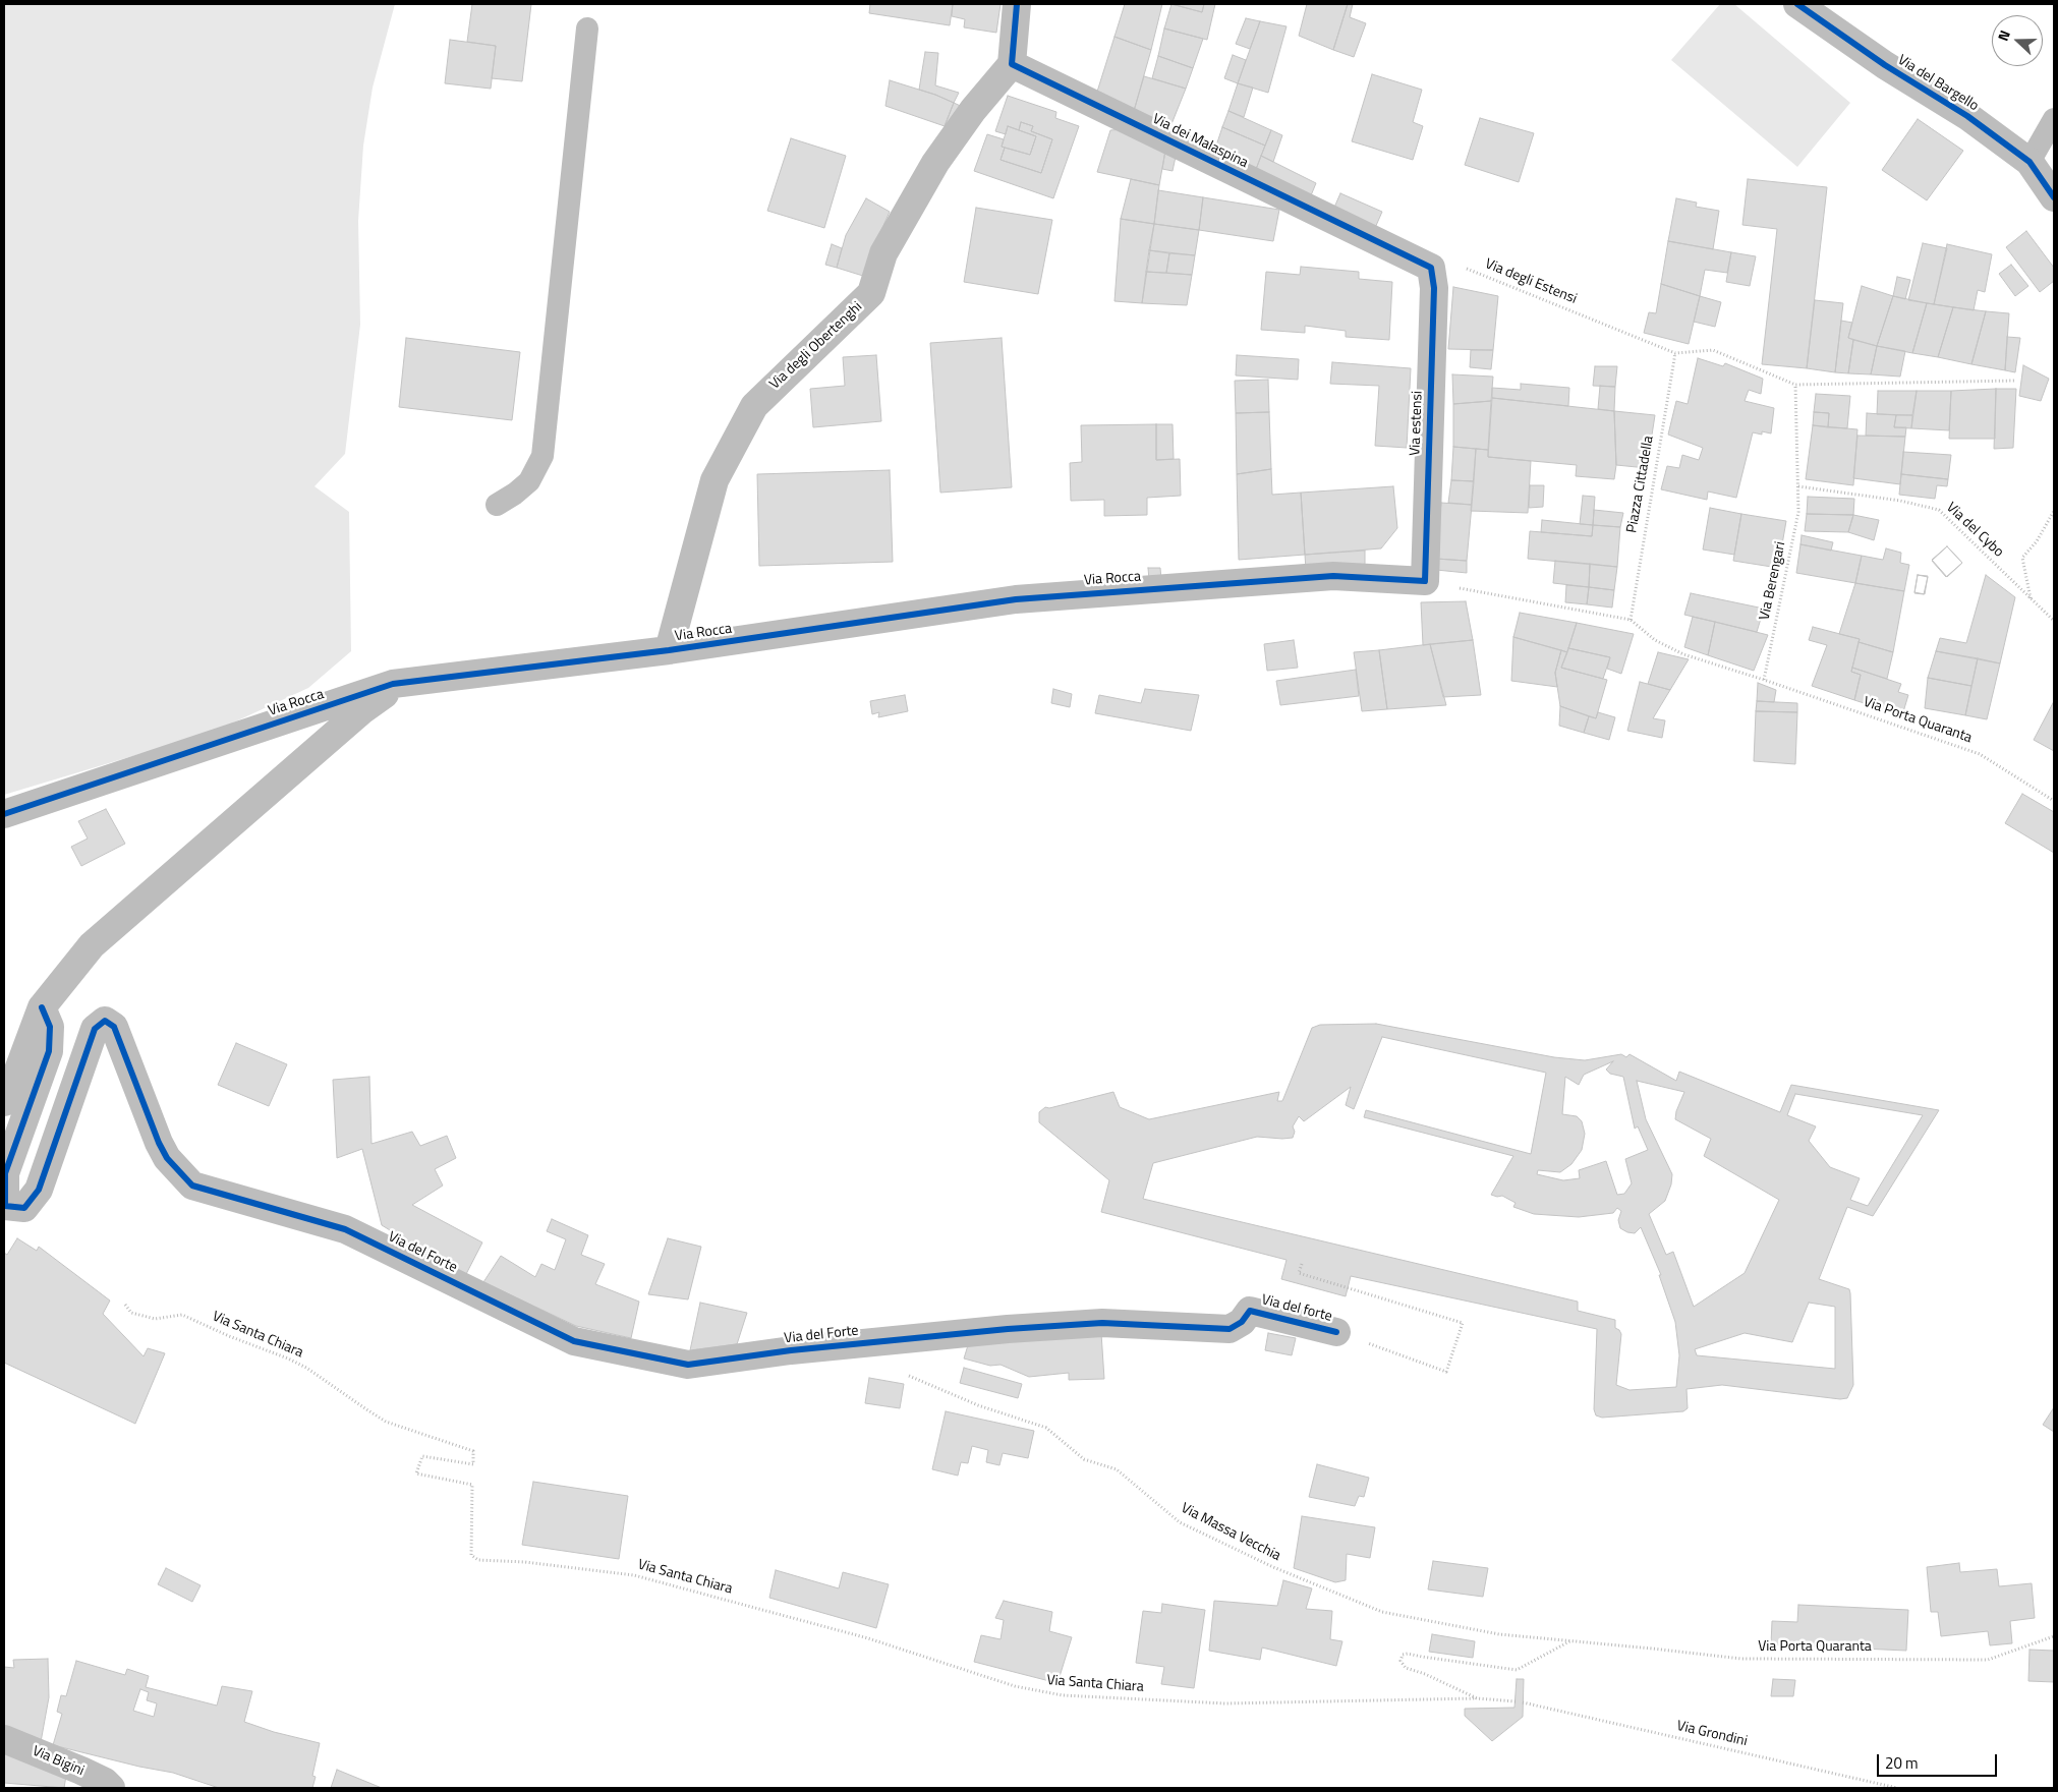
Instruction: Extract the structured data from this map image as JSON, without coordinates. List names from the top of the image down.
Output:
{
  "streets": {
    "street": [
      "Via del Bargello",
      "Via dei Malaspina",
      "Via degli Obertenghi",
      "Via estensi",
      "Via Rocca",
      "Via del Forte",
      "Via del forte",
      "Via Bigini"
    ],
    "path": [
      "Via degli Estensi",
      "Piazza Cittadella",
      "Via del Cybo",
      "Via Berengari",
      "Via Porta Quaranta",
      "Via Santa Chiara",
      "Via Massa Vecchia",
      "Via Grondini"
    ]
  },
  "crossings": [
    ["Via dei Malaspina", "Via degli Estensi"],
    ["Via dei Malaspina", "Via degli Obertenghi"],
    ["Via dei Malaspina", "Via estensi"],
    ["Via degli Estensi", "Via estensi"],
    ["Via degli Estensi", "Piazza Cittadella"],
    ["Via degli Obertenghi", "Via Rocca"],
    ["Via estensi", "Via Rocca"],
    ["Piazza Cittadella", "Via Porta Quaranta"],
    ["Via del Cybo", "Via Berengari"],
    ["Via Berengari", "Via Porta Quaranta"],
    ["Via Porta Quaranta", "Via Massa Vecchia"],
    ["Via del Forte", "Via del forte"]
  ],
  "scale_bar": "20 m",
  "north": "left"
}
